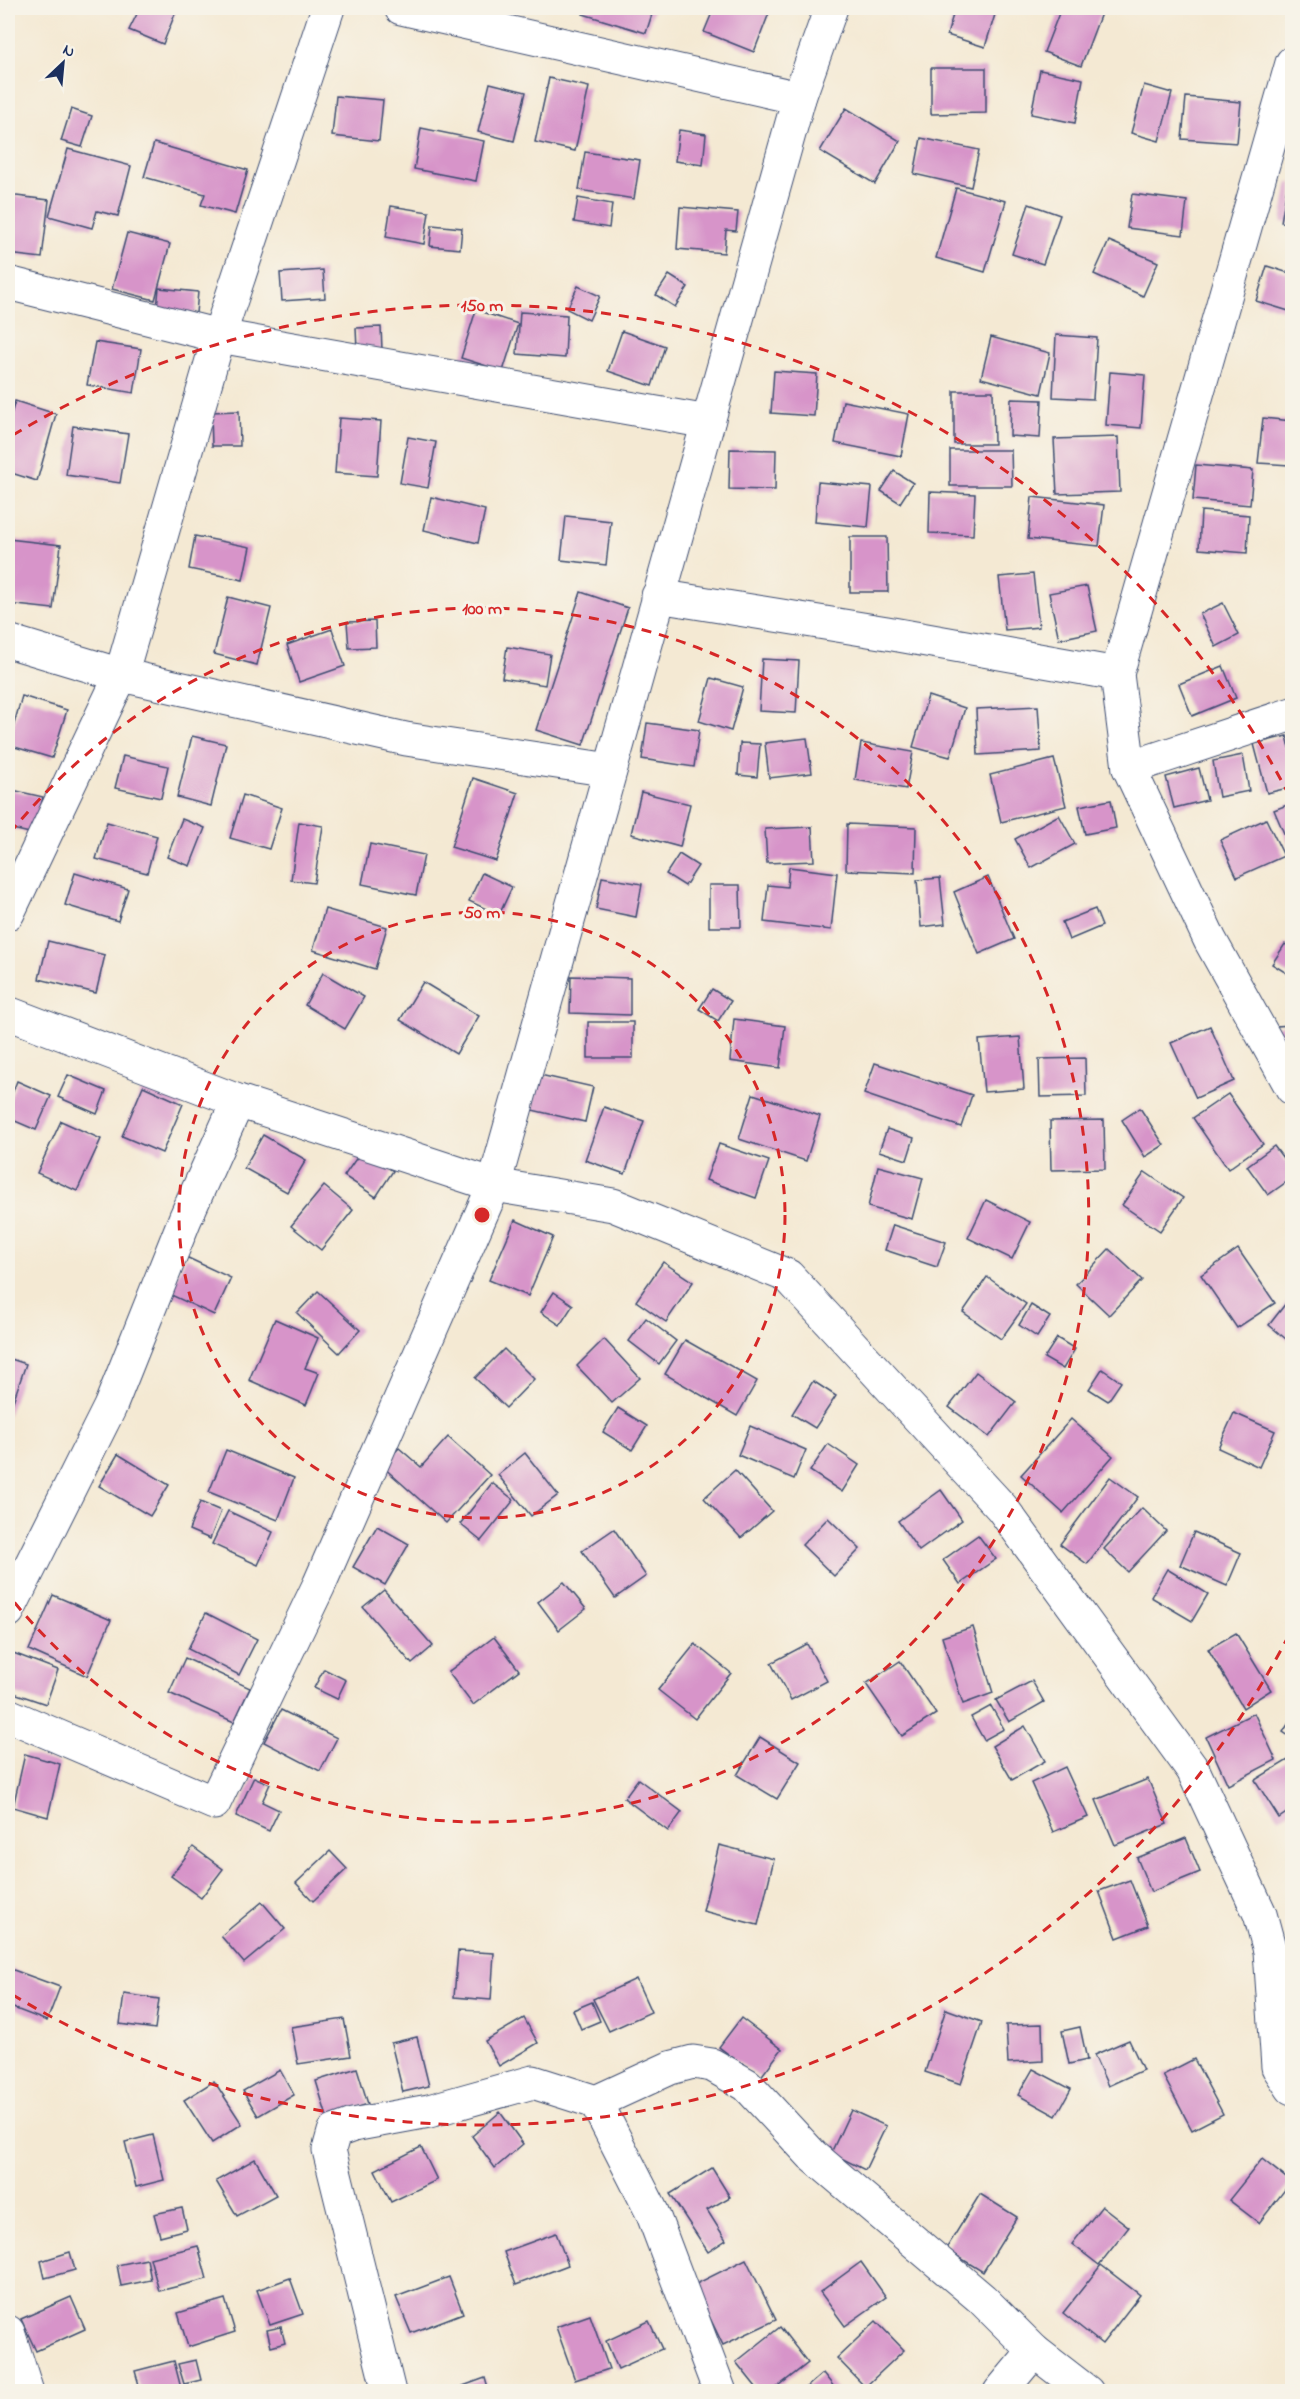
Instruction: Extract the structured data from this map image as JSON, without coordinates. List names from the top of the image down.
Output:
{
  "north": "top right",
  "rings": ["150 m", "100 m", "50 m"]
}
